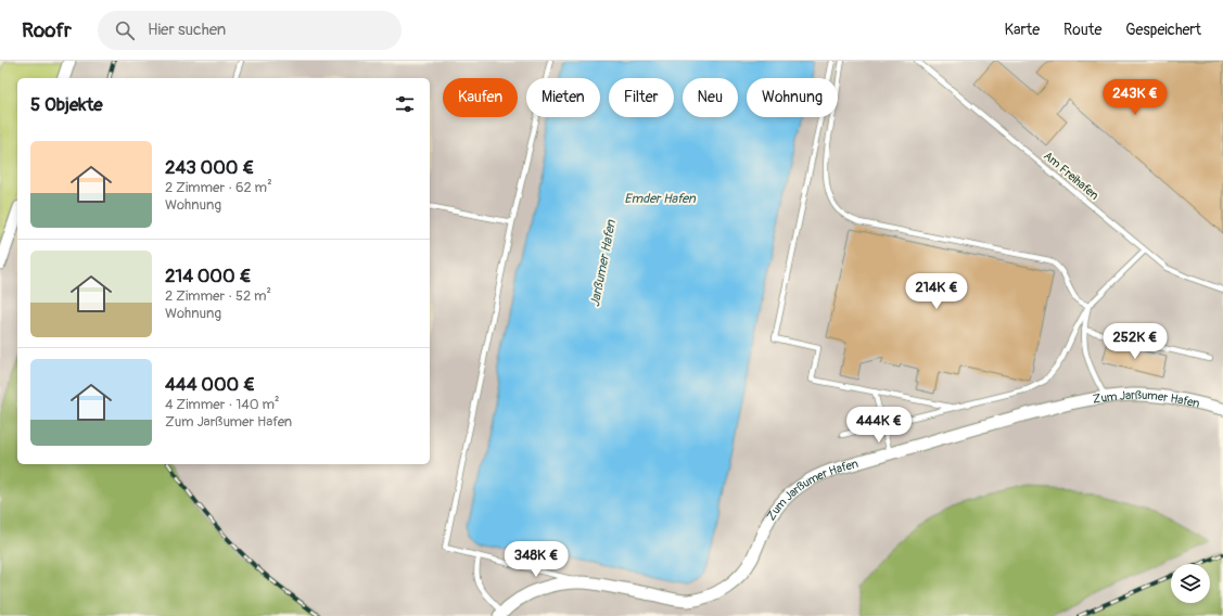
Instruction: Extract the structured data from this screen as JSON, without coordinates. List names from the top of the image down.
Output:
{
  "streets": {
    "street": ["Zum Jarßumer Hafen"],
    "lane": ["Am Freihafen"]
  },
  "water": ["Emder Hafen", "Jarßumer Hafen"],
  "page": {
    "header": "Roofr",
    "search": "Hier suchen",
    "nav": ["Karte", "Route", "Gespeichert"],
    "chip": [
      "Kaufen",
      "Mieten",
      "Filter",
      "Neu",
      "Wohnung"
    ],
    "heading": "5 Objekte",
    "price": [
      "243K €",
      "214K €",
      "252K €",
      "444K €",
      "348K €"
    ],
    "list": [
      {
        "name": "243 000 €",
        "note": "2 Zimmer · 62 m² · Wohnung"
      },
      {
        "name": "214 000 €",
        "note": "2 Zimmer · 52 m² · Wohnung"
      },
      {
        "name": "444 000 €",
        "note": "4 Zimmer · 140 m² · Zum Jarßumer Hafen"
      }
    ]
  }
}
